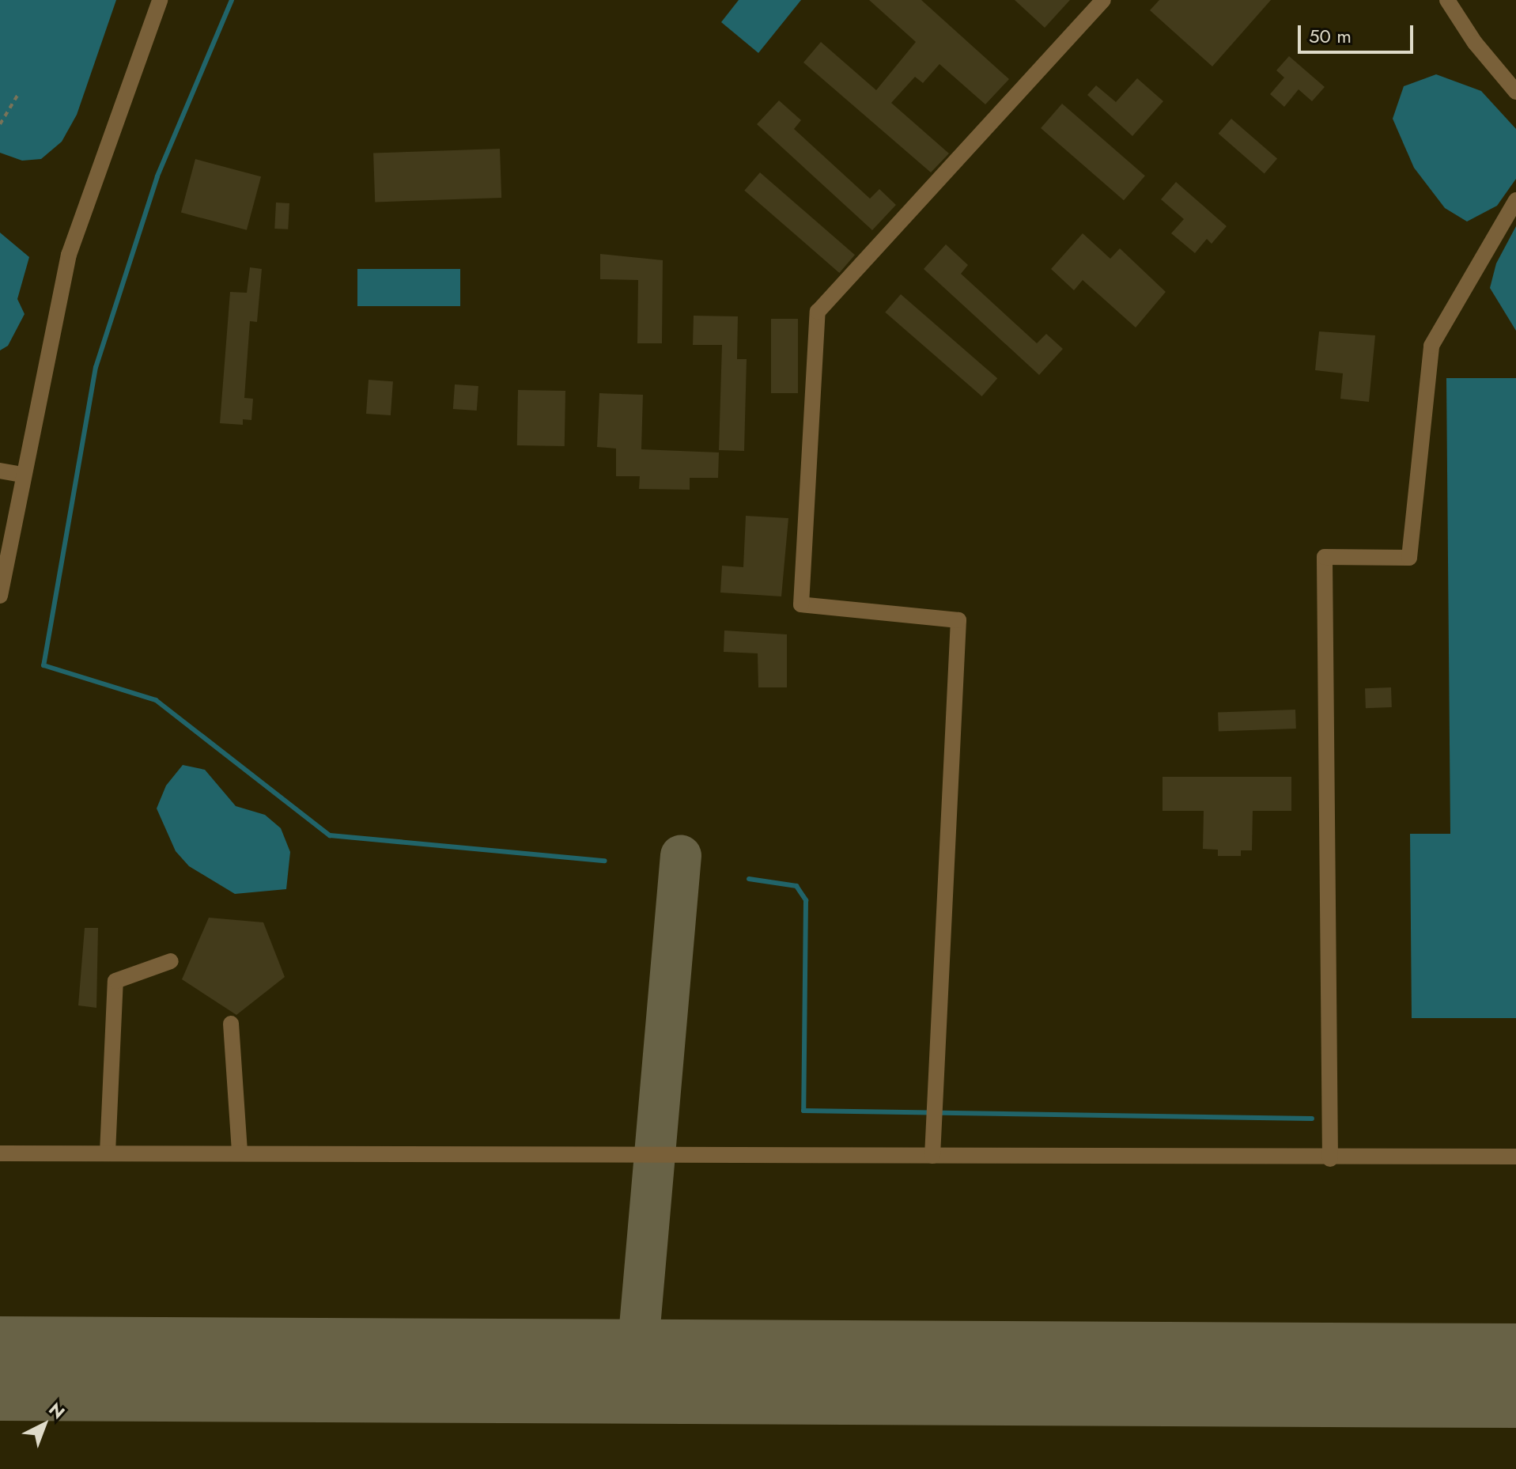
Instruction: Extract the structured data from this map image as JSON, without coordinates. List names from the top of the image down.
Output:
{
  "scale_bar": "50 m",
  "north": "top right"
}
